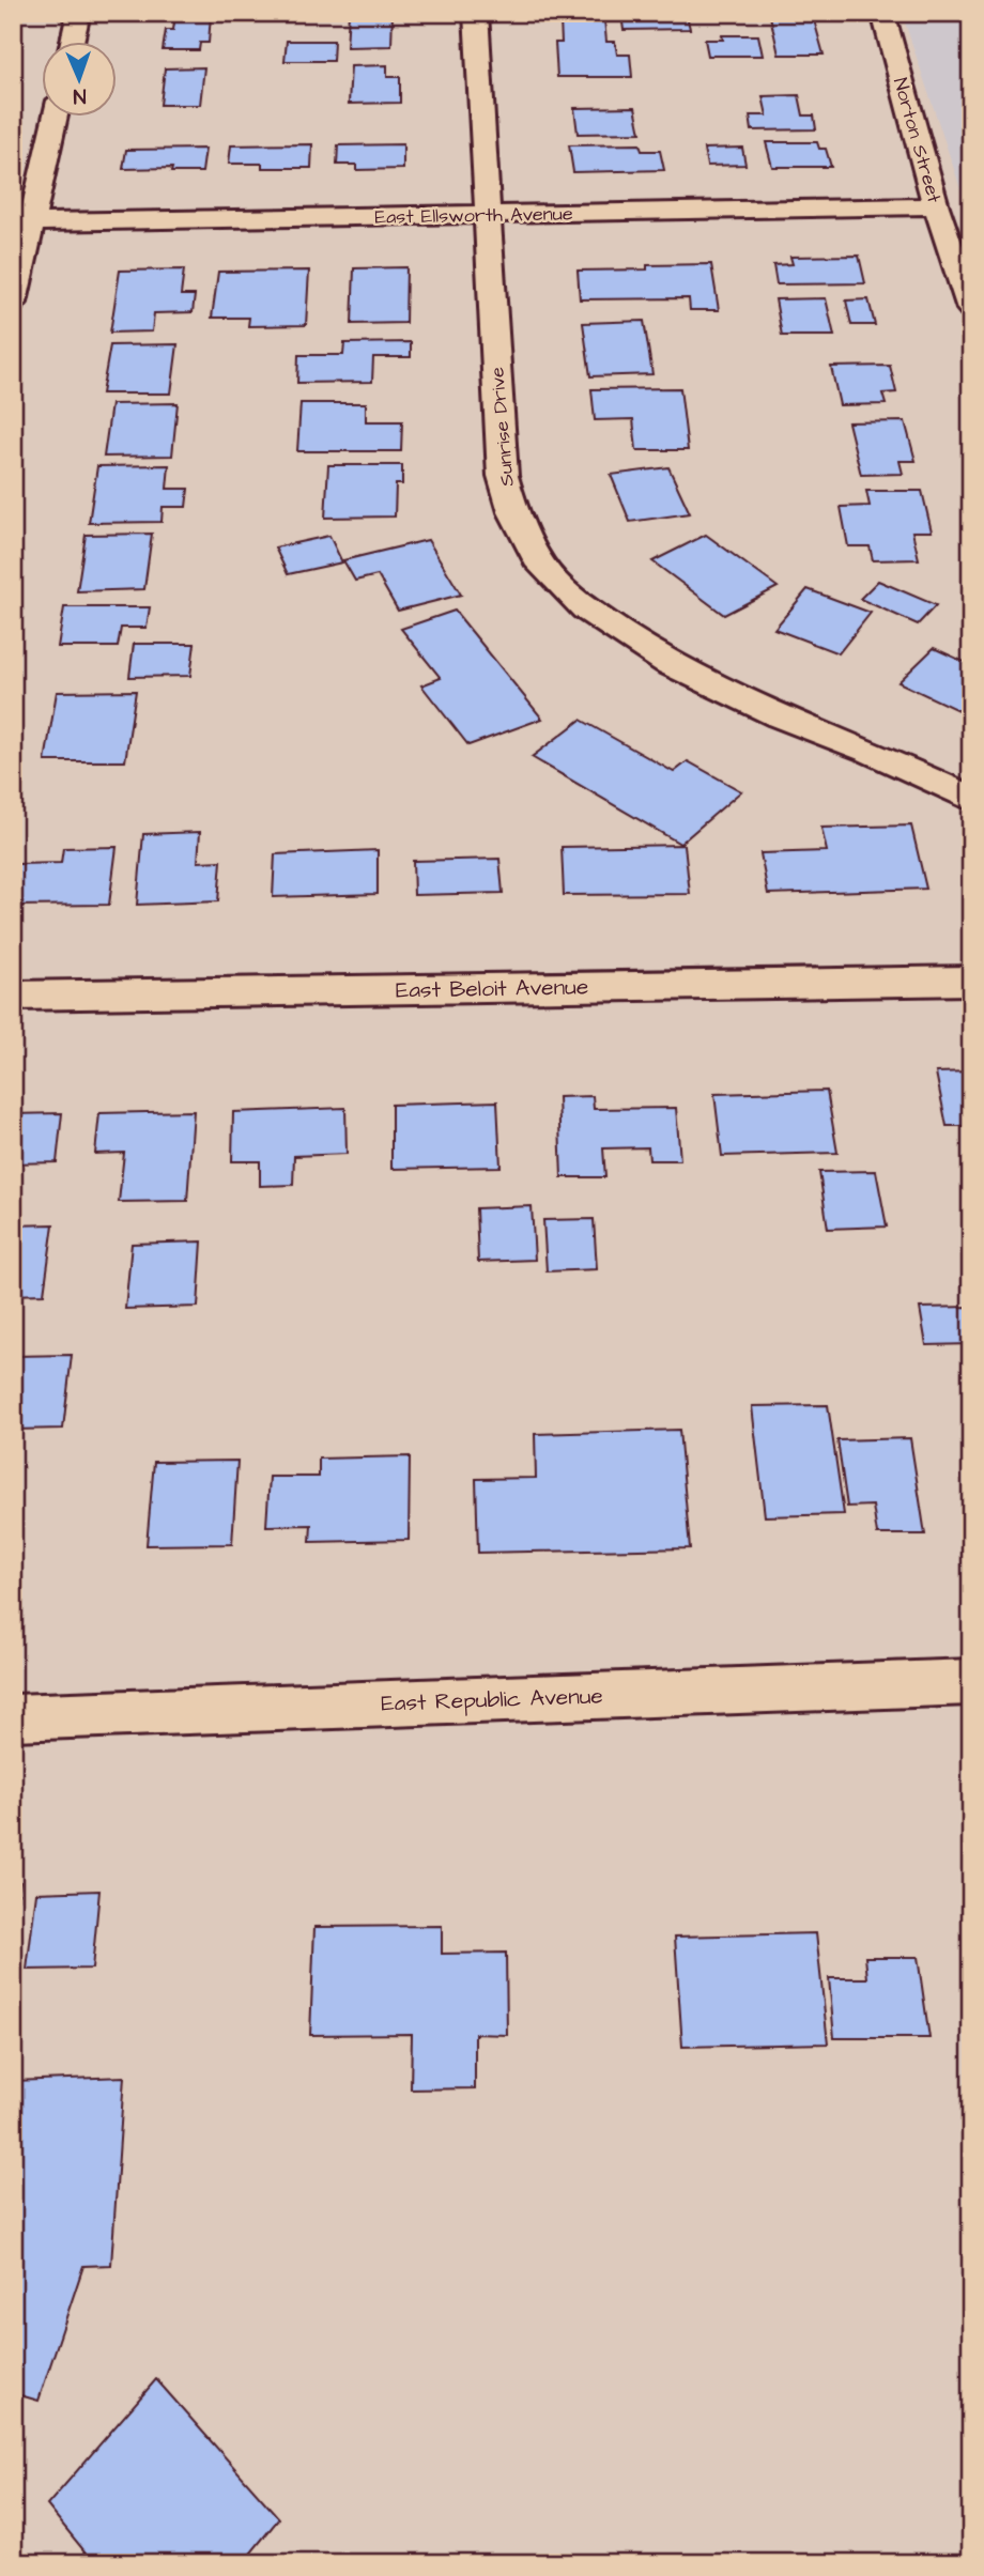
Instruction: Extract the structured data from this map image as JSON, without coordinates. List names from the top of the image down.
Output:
{
  "streets": {
    "street": [
      "Norton Street",
      "East Ellsworth Avenue",
      "Sunrise Drive",
      "East Beloit Avenue",
      "East Republic Avenue"
    ]
  },
  "crossings": [
    ["Norton Street", "East Ellsworth Avenue"],
    ["East Ellsworth Avenue", "Sunrise Drive"]
  ],
  "north": "bottom"
}
